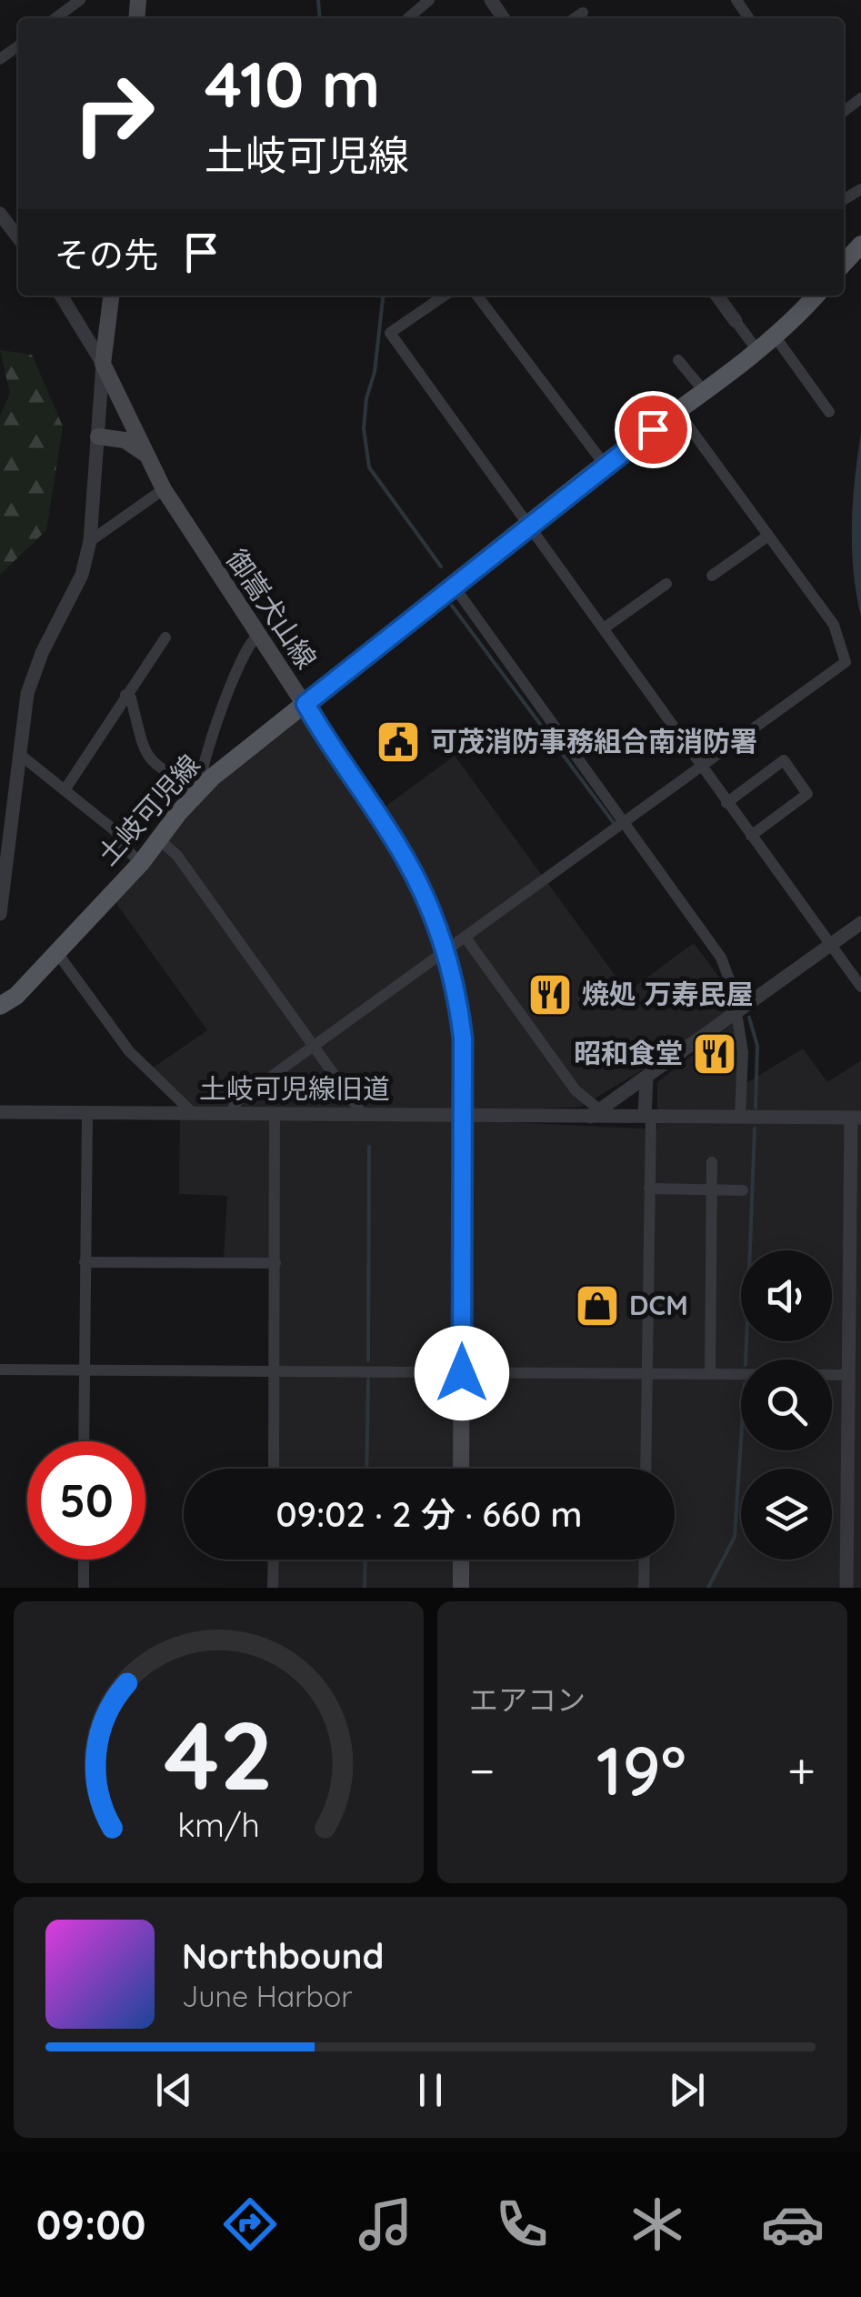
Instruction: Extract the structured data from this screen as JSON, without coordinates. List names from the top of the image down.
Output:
{
  "streets": {
    "main road": ["御嵩犬山線", "土岐可児線"],
    "street": ["土岐可児線旧道"]
  },
  "crossings": [
    ["御嵩犬山線", "土岐可児線"],
    ["御嵩犬山線", "土岐可児線旧道"]
  ],
  "places": {
    "public building": ["可茂消防事務組合南消防署"],
    "restaurant": ["焼処 万寿民屋", "昭和食堂"],
    "shop": ["DCM"]
  },
  "page": {
    "turn": ["410 m", "土岐可児線"],
    "then": "その先",
    "limit": "50",
    "trip": "09:02 · 2 分 · 660 m",
    "tile": "エアコン",
    "heat": ["−", "19°", "+"],
    "song": ["Northbound", "June Harbor"],
    "tabs": "09:00",
    "gauge": ["42", "km/h"]
  }
}
